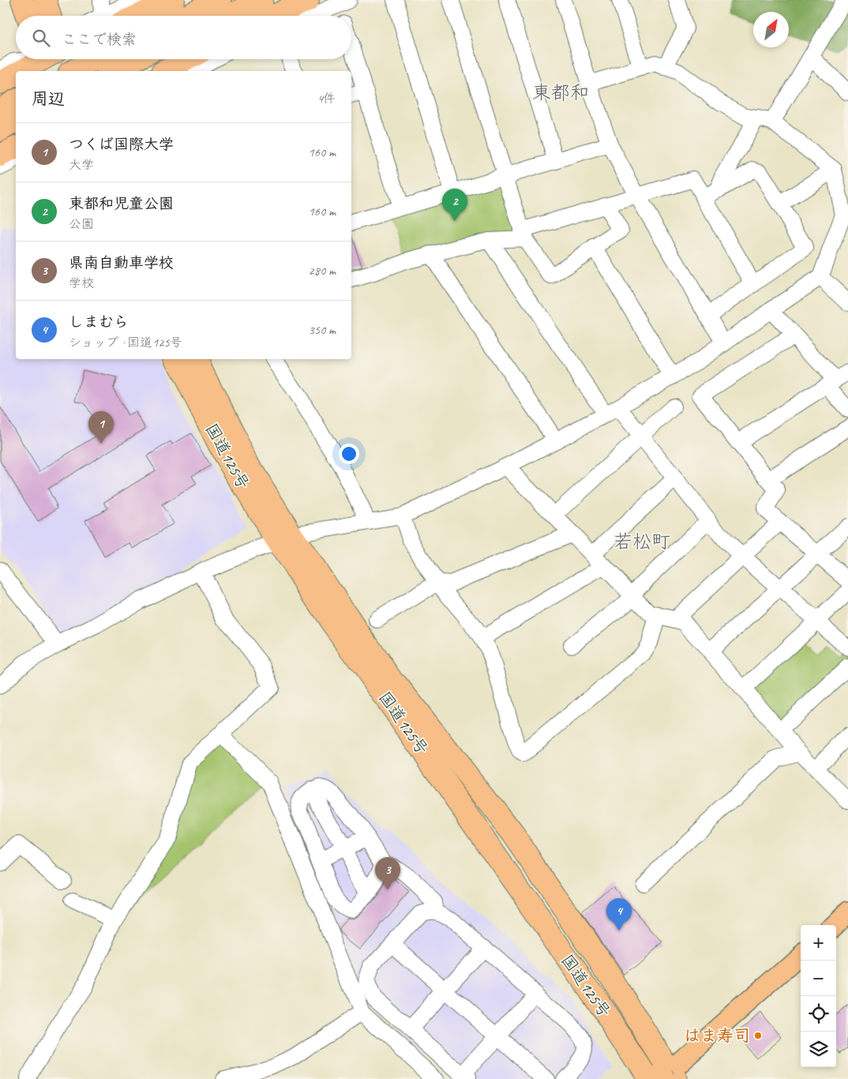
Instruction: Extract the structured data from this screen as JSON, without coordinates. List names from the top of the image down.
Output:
{
  "streets": {
    "highway": ["国道125号"]
  },
  "districts": ["東都和", "若松町"],
  "places": ["はま寿司"],
  "north": "top right",
  "page": {
    "search": "ここで検索",
    "heading": ["周辺", "4件"],
    "list": [
      {
        "mark": "1",
        "name": "つくば国際大学",
        "note": "大学",
        "value": "160 m"
      },
      {
        "mark": "2",
        "name": "東都和児童公園",
        "note": "公園",
        "value": "160 m"
      },
      {
        "mark": "3",
        "name": "県南自動車学校",
        "note": "学校",
        "value": "280 m"
      },
      {
        "mark": "4",
        "name": "しまむら",
        "note": "ショップ · 国道125号",
        "value": "350 m"
      }
    ],
    "pins": [
      "2",
      "1",
      "3",
      "4"
    ],
    "map_buttons": ["+", "−"]
  }
}
